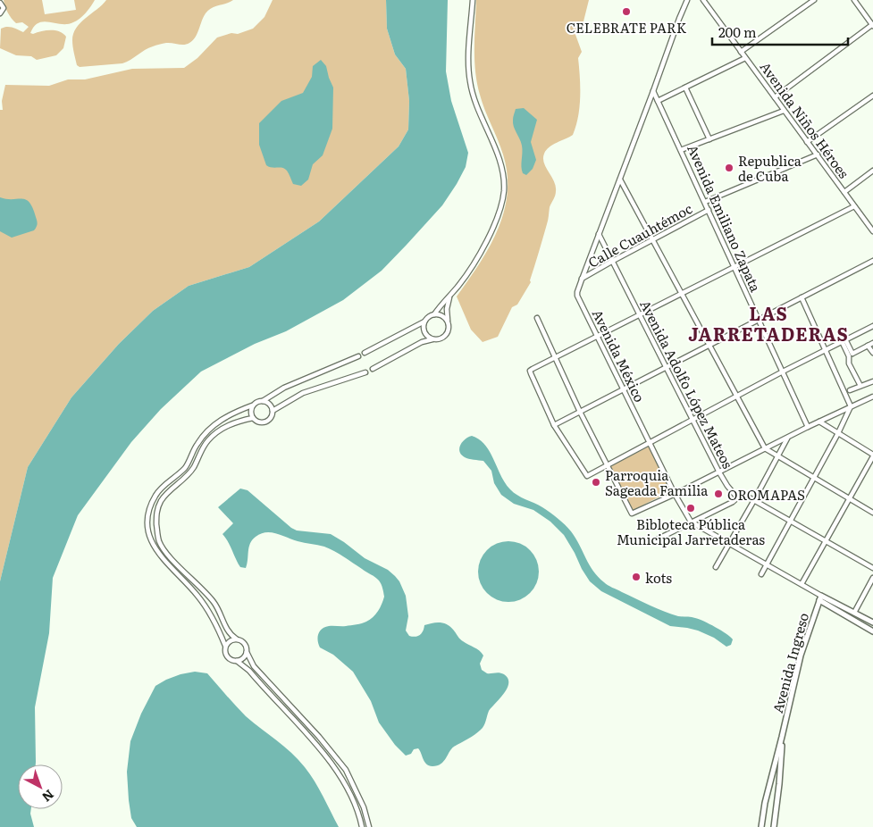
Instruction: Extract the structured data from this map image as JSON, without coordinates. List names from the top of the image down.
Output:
{
  "streets": {
    "street": [
      "Avenida Niños Héroes",
      "Avenida Emiliano Zapata",
      "Calle Cuauhtémoc",
      "Avenida México",
      "Avenida Adolfo López Mateos",
      "Avenida Ingreso"
    ]
  },
  "crossings": [
    ["Avenida Emiliano Zapata", "Calle Cuauhtémoc"],
    ["Avenida Emiliano Zapata", "Avenida México"],
    ["Calle Cuauhtémoc", "Avenida México"],
    ["Calle Cuauhtémoc", "Avenida Adolfo López Mateos"],
    ["Avenida México", "Avenida Adolfo López Mateos"]
  ],
  "districts": ["LAS JARRETADERAS"],
  "places": [
    "CELEBRATE PARK",
    "Republica de Cuba",
    "Parroquia Sageada Familia",
    "OROMAPAS",
    "Bibloteca Pública Municipal Jarretaderas",
    "kots"
  ],
  "scale_bar": "200 m",
  "north": "bottom right"
}
